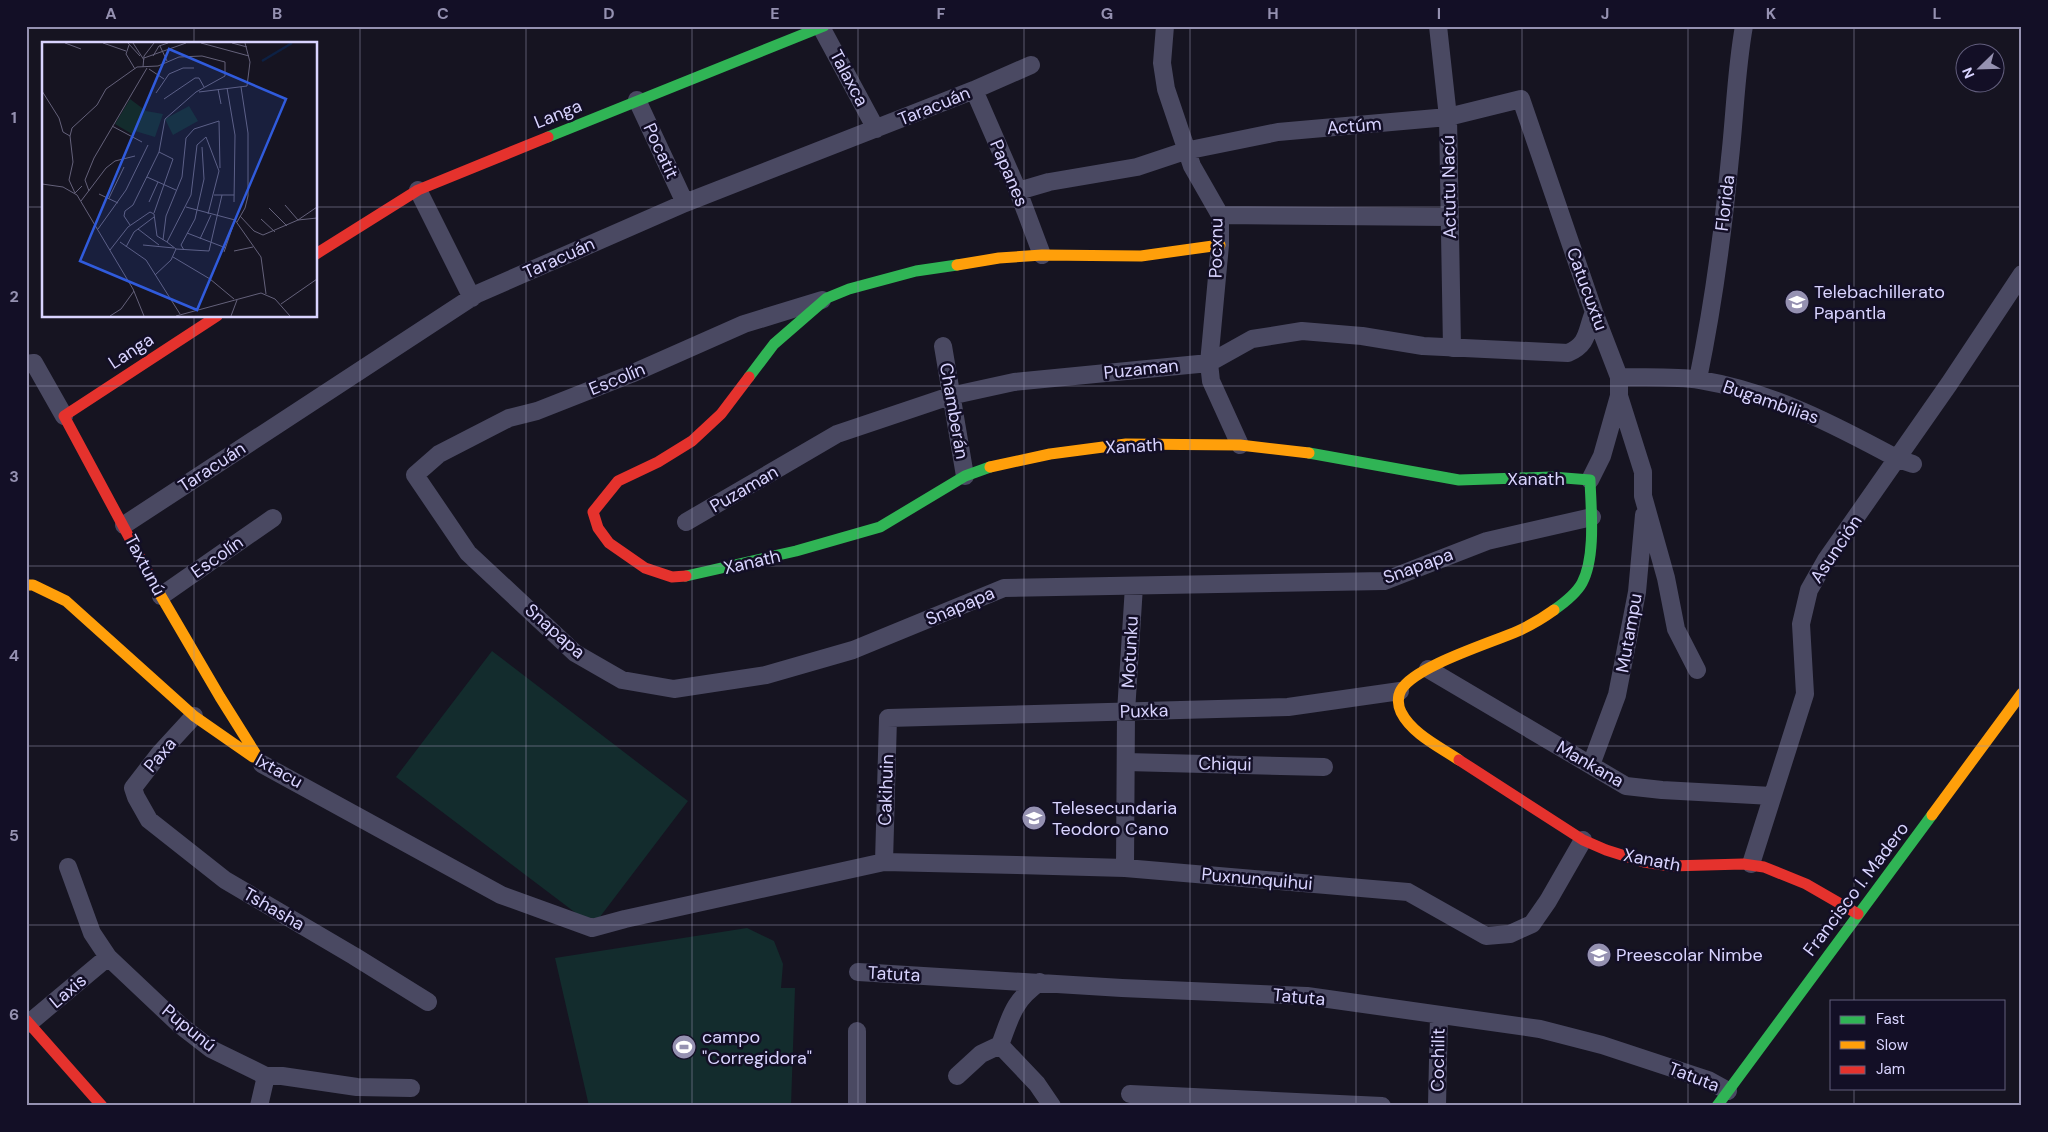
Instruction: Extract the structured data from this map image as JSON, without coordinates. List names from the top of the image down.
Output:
{
  "streets": {
    "street": [
      "Talaxca",
      "Taracuán",
      "Langa",
      "Actúm",
      "Pocatit",
      "Papanes",
      "Actutu Nacú",
      "Florida",
      "Pocxnu",
      "Catucuxtu",
      "Puzaman",
      "Escolín",
      "Bugambilias",
      "Chamberán",
      "Xanath",
      "Asunción",
      "Taxtunú",
      "Snapapa",
      "Mutampu",
      "Motunku",
      "Puxka",
      "Paxa",
      "Chiqui",
      "Mankana",
      "Ixtacu",
      "Cakihuin",
      "Puxnunquihui",
      "Francisco I. Madero",
      "Tshasha",
      "Tatuta",
      "Laxis",
      "Pupunú",
      "Cochilit"
    ]
  },
  "crossings": [
    ["Talaxca", "Taracuán"],
    ["Talaxca", "Langa"],
    ["Taracuán", "Pocatit"],
    ["Taracuán", "Papanes"],
    ["Taracuán", "Taxtunú"],
    ["Langa", "Pocatit"],
    ["Langa", "Taxtunú"],
    ["Actúm", "Actutu Nacú"],
    ["Actúm", "Pocxnu"],
    ["Actúm", "Catucuxtu"],
    ["Papanes", "Xanath"],
    ["Actutu Nacú", "Puzaman"],
    ["Florida", "Bugambilias"],
    ["Pocxnu", "Puzaman"],
    ["Pocxnu", "Xanath"],
    ["Catucuxtu", "Puzaman"],
    ["Catucuxtu", "Bugambilias"],
    ["Catucuxtu", "Xanath"],
    ["Catucuxtu", "Mutampu"],
    ["Puzaman", "Chamberán"],
    ["Escolín", "Xanath"],
    ["Escolín", "Taxtunú"],
    ["Escolín", "Snapapa"],
    ["Bugambilias", "Asunción"],
    ["Chamberán", "Xanath"],
    ["Xanath", "Asunción"],
    ["Xanath", "Snapapa"],
    ["Xanath", "Puxka"],
    ["Xanath", "Mankana"],
    ["Xanath", "Puxnunquihui"],
    ["Xanath", "Francisco I. Madero"],
    ["Asunción", "Mankana"],
    ["Taxtunú", "Ixtacu"],
    ["Snapapa", "Motunku"],
    ["Mutampu", "Mankana"],
    ["Motunku", "Puxka"],
    ["Motunku", "Chiqui"],
    ["Motunku", "Puxnunquihui"],
    ["Puxka", "Cakihuin"],
    ["Paxa", "Ixtacu"],
    ["Paxa", "Tshasha"],
    ["Ixtacu", "Cakihuin"],
    ["Ixtacu", "Puxnunquihui"],
    ["Cakihuin", "Puxnunquihui"],
    ["Francisco I. Madero", "Tatuta"],
    ["Tatuta", "Cochilit"],
    ["Laxis", "Pupunú"]
  ],
  "places": {
    "school or university": ["Telebachillerato Papantla", "Telesecundaria Teodoro Cano", "Preescolar Nimbe"],
    "sports": ["campo \"Corregidora\""]
  },
  "legend": ["Fast", "Slow", "Jam"],
  "north": "bottom left",
  "grid": {
    "columns": [
      "A",
      "B",
      "C",
      "D",
      "E",
      "F",
      "G",
      "H",
      "I",
      "J",
      "K",
      "L"
    ],
    "rows": [
      "1",
      "2",
      "3",
      "4",
      "5",
      "6"
    ]
  }
}
